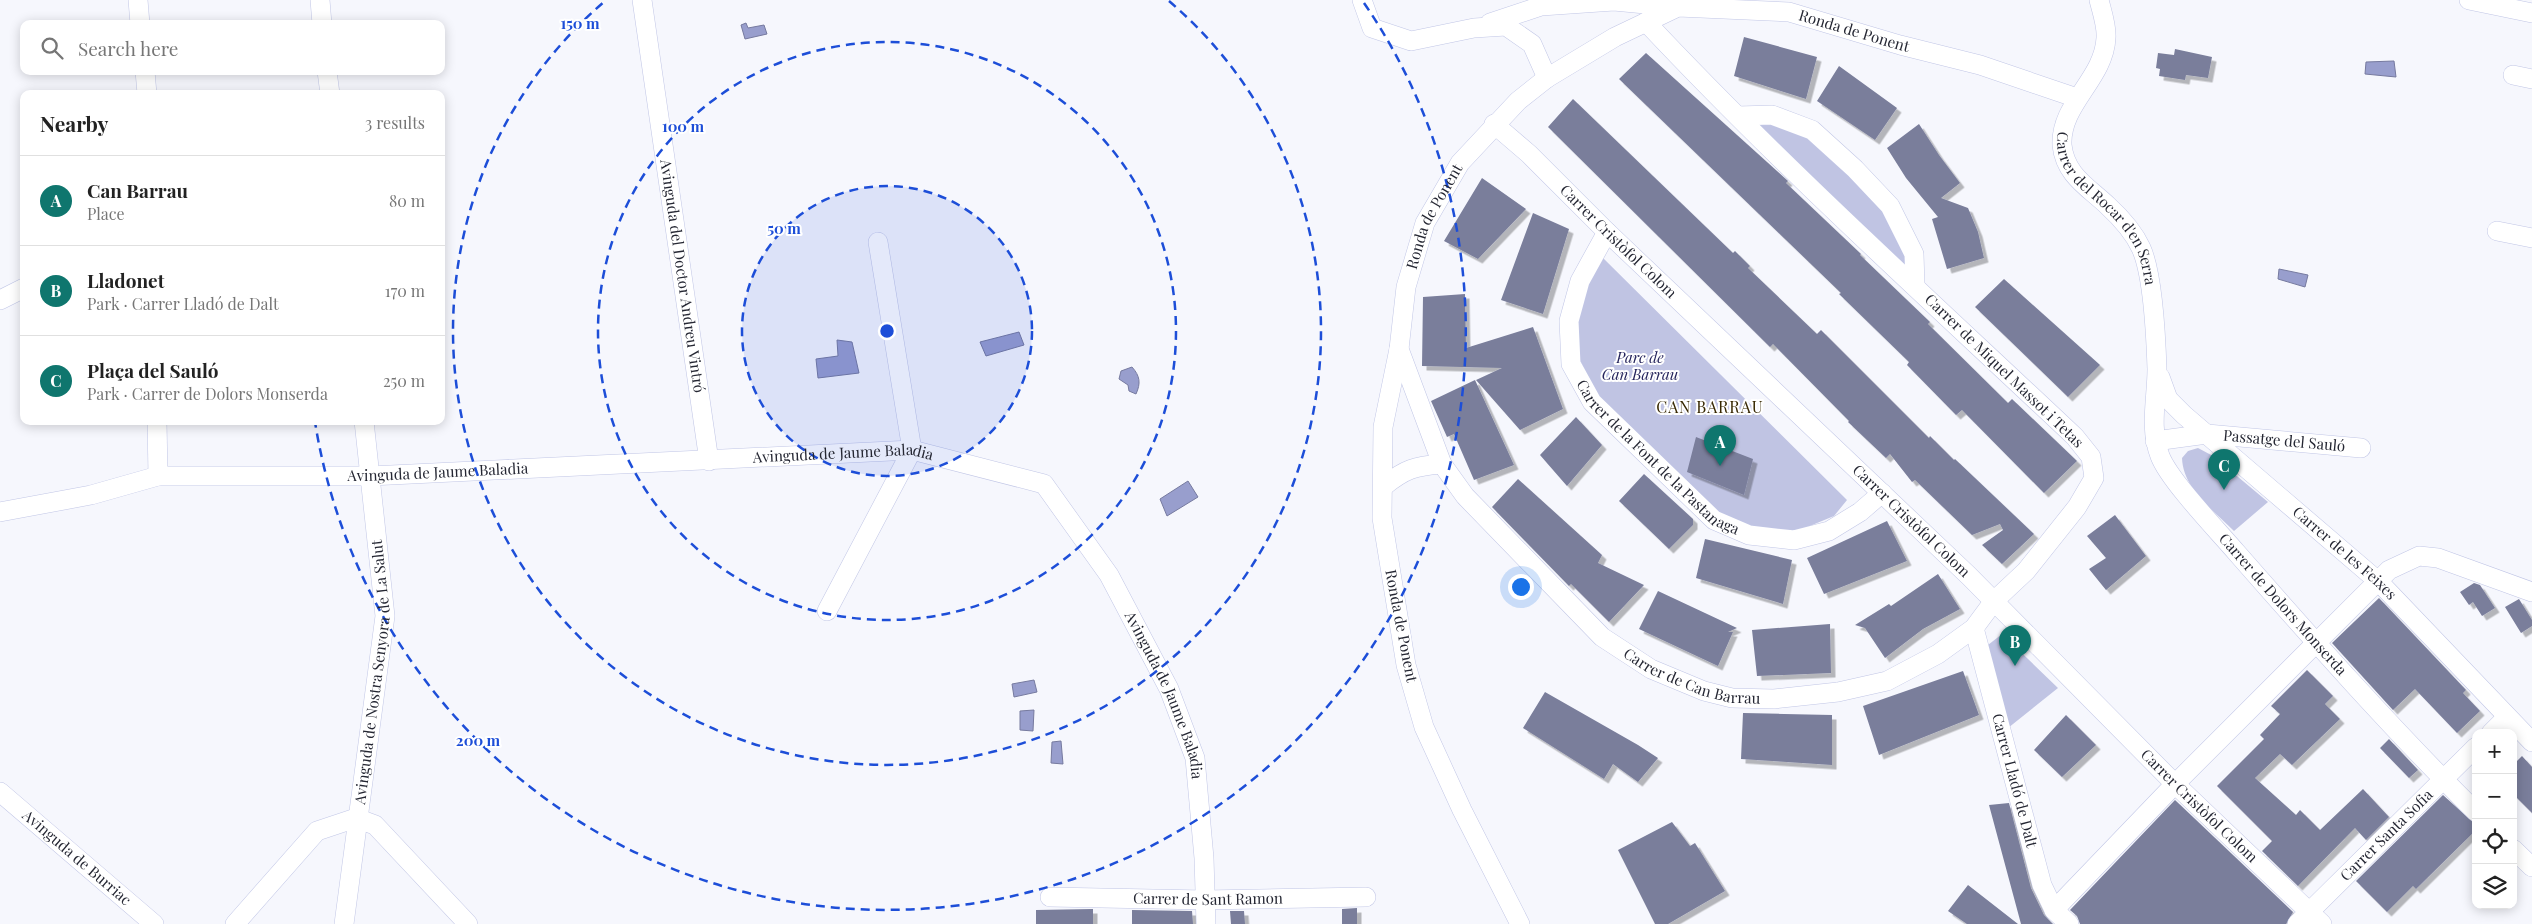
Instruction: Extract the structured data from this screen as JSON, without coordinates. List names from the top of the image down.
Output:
{
  "streets": {
    "street": [
      "Ronda de Ponent",
      "Carrer del Rocar d'en Serra",
      "Carrer Cristòfol Colom",
      "Avinguda del Doctor Andreu Vintró",
      "Carrer de Miquel Massot i Tetas",
      "Passatge del Sauló",
      "Carrer de la Font de la Pastanaga",
      "Avinguda de Jaume Baladia",
      "Carrer de les Feixes",
      "Carrer de Dolors Monserda",
      "Avinguda de Nostra Senyora de La Salut",
      "Carrer de Can Barrau",
      "Carrer Lladó de Dalt",
      "Carrer Santa Sofia",
      "Avinguda de Burriac",
      "Carrer de Sant Ramon"
    ]
  },
  "crossings": [
    ["Ronda de Ponent", "Carrer del Rocar d'en Serra"],
    ["Ronda de Ponent", "Carrer Cristòfol Colom"],
    ["Ronda de Ponent", "Carrer de Miquel Massot i Tetas"],
    ["Ronda de Ponent", "Carrer de Can Barrau"],
    ["Carrer del Rocar d'en Serra", "Carrer de les Feixes"],
    ["Carrer del Rocar d'en Serra", "Carrer de Dolors Monserda"],
    ["Carrer Cristòfol Colom", "Carrer de Miquel Massot i Tetas"],
    ["Carrer Cristòfol Colom", "Carrer de la Font de la Pastanaga"],
    ["Carrer Cristòfol Colom", "Carrer de Can Barrau"],
    ["Carrer Cristòfol Colom", "Carrer Santa Sofia"],
    ["Avinguda del Doctor Andreu Vintró", "Avinguda de Jaume Baladia"],
    ["Carrer de Miquel Massot i Tetas", "Carrer de Can Barrau"],
    ["Passatge del Sauló", "Carrer de les Feixes"],
    ["Passatge del Sauló", "Carrer de Dolors Monserda"],
    ["Avinguda de Jaume Baladia", "Avinguda de Nostra Senyora de La Salut"],
    ["Avinguda de Jaume Baladia", "Carrer de Sant Ramon"],
    ["Carrer de les Feixes", "Carrer de Dolors Monserda"],
    ["Carrer de Dolors Monserda", "Carrer Santa Sofia"],
    ["Carrer de Can Barrau", "Carrer Lladó de Dalt"]
  ],
  "districts": ["CAN BARRAU"],
  "parks": ["Parc de Can Barrau"],
  "page": {
    "search": "Search here",
    "heading": ["Nearby", "3 results"],
    "list": [
      {
        "mark": "A",
        "name": "Can Barrau",
        "note": "Place",
        "value": "80 m"
      },
      {
        "mark": "B",
        "name": "Lladonet",
        "note": "Park · Carrer Lladó de Dalt",
        "value": "170 m"
      },
      {
        "mark": "C",
        "name": "Plaça del Sauló",
        "note": "Park · Carrer de Dolors Monserda",
        "value": "250 m"
      }
    ],
    "pins": ["A", "C", "B"],
    "map_buttons": ["+", "−"]
  },
  "rings": [
    "150 m",
    "100 m",
    "50 m",
    "200 m"
  ]
}
